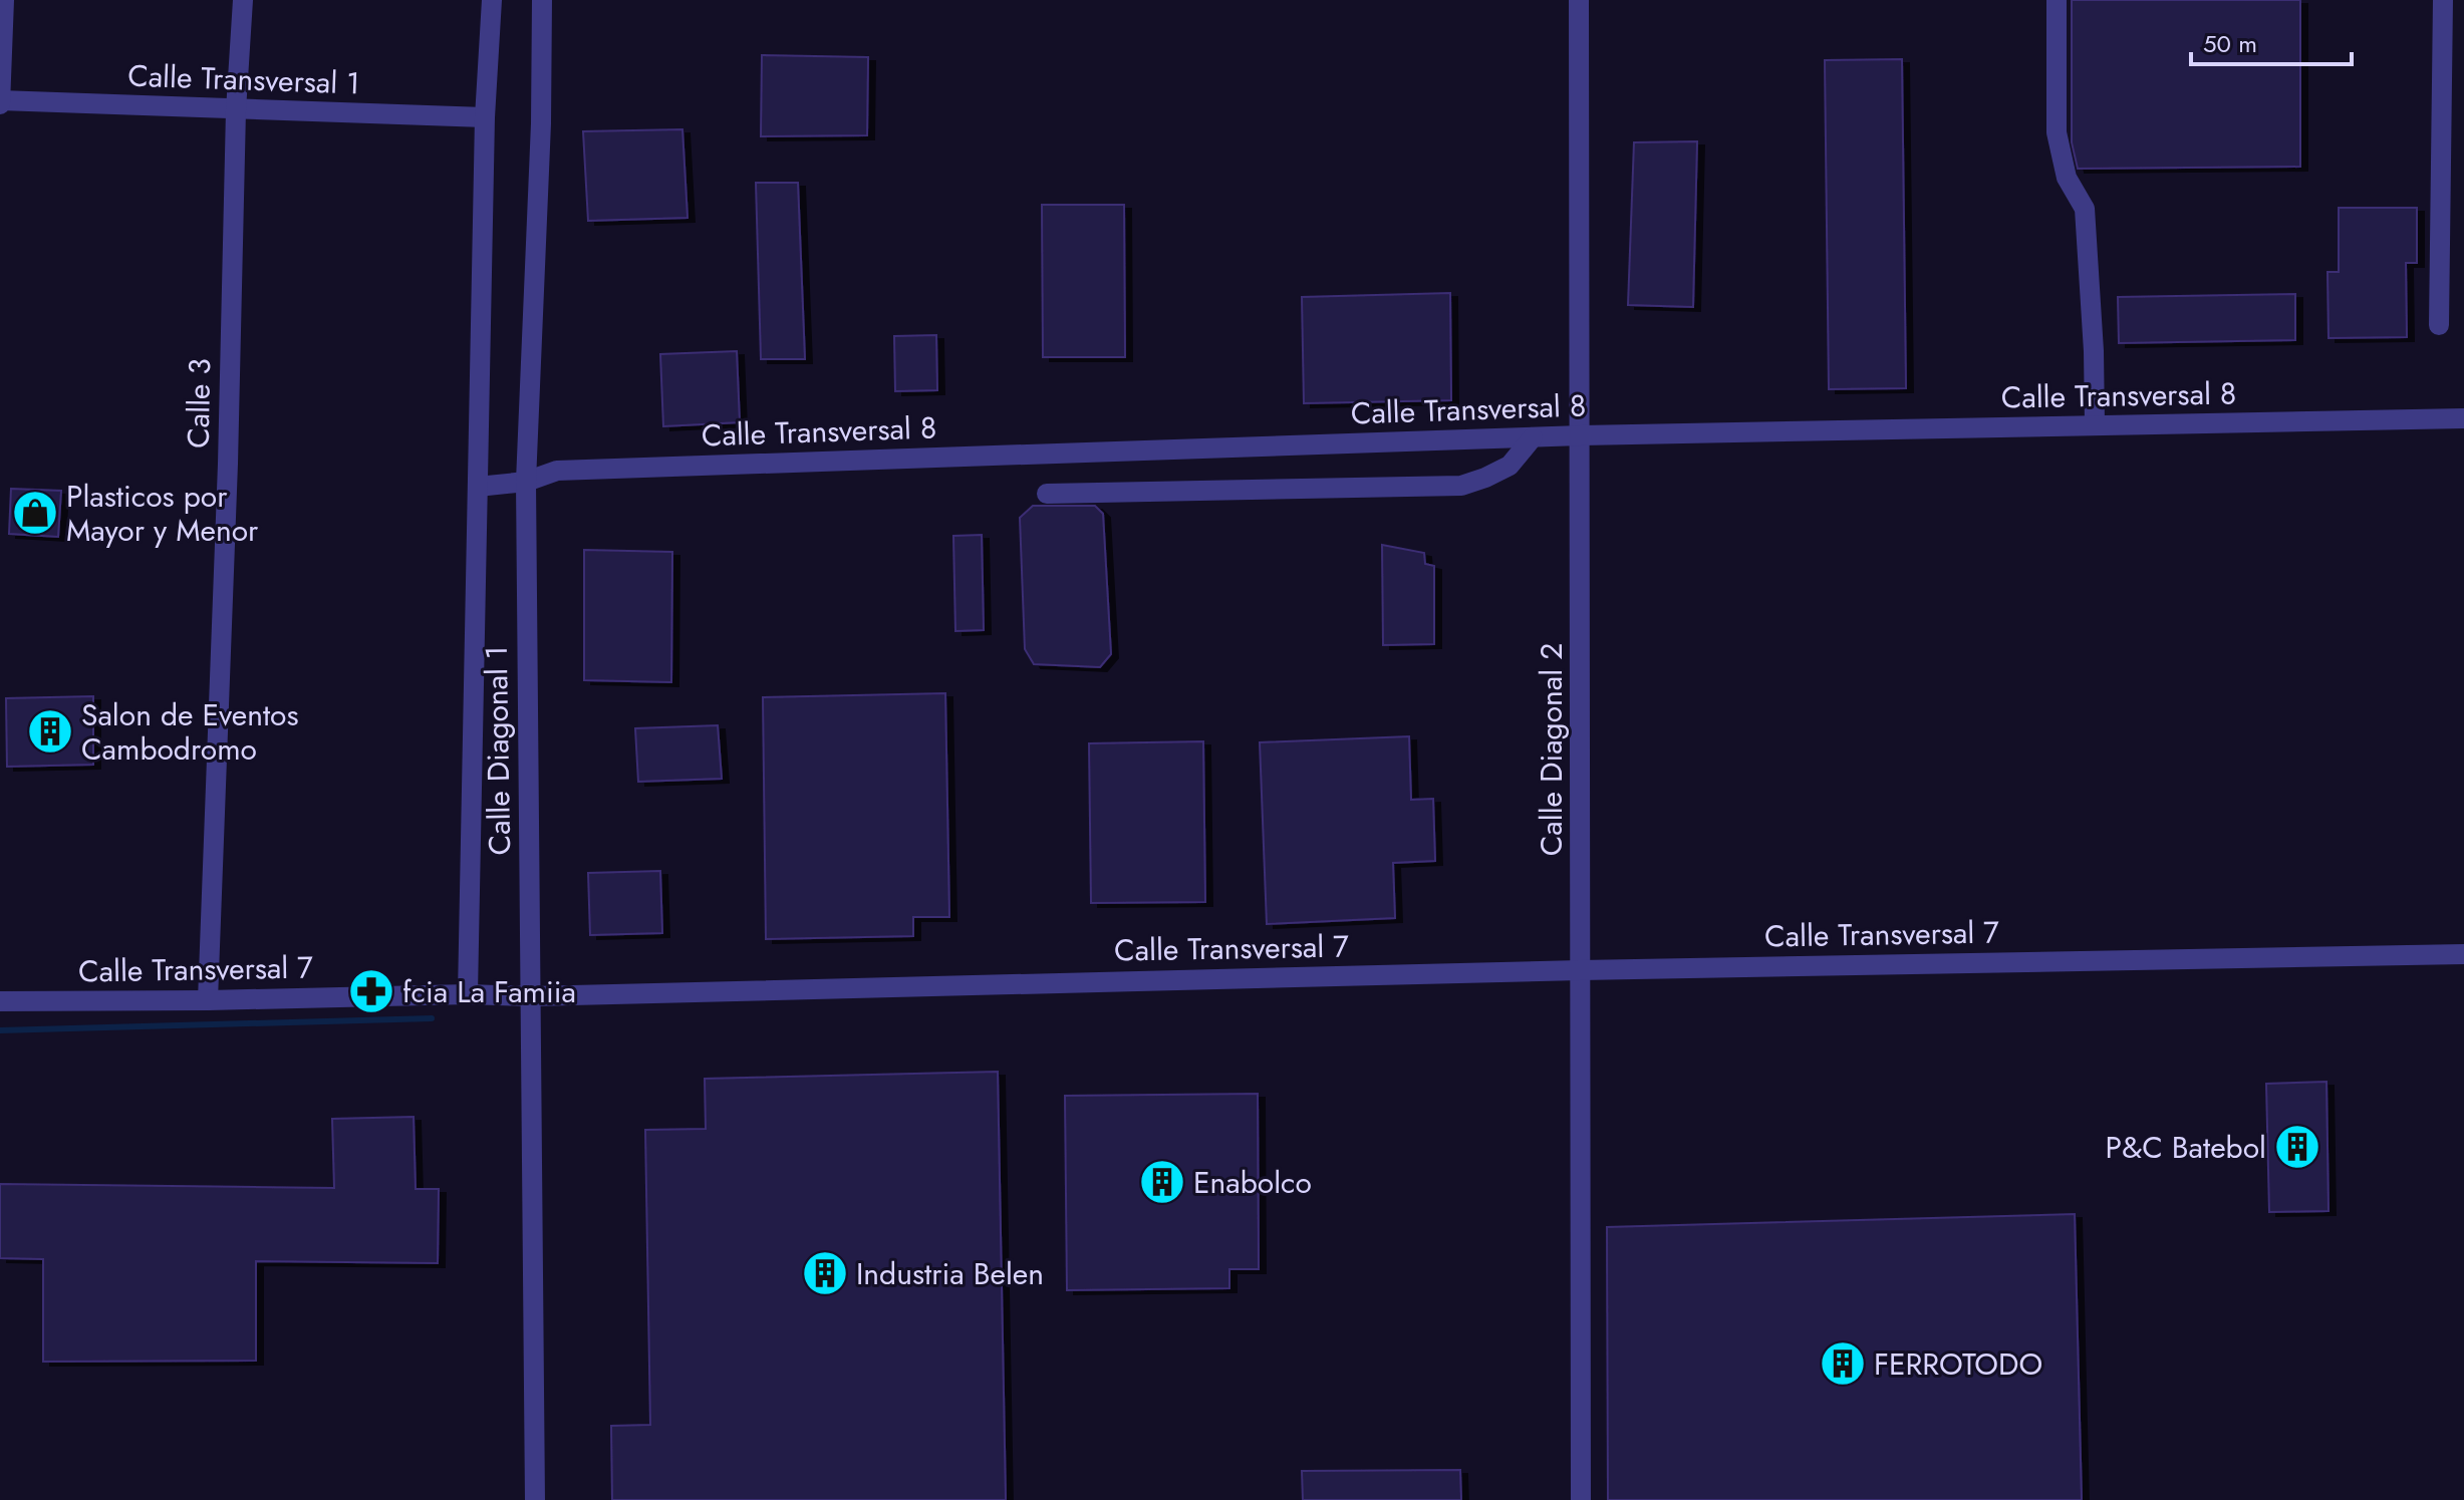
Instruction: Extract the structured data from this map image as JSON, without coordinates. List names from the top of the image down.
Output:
{
  "streets": {
    "street": [
      "Calle Transversal 1",
      "Calle Transversal 8",
      "Calle 3",
      "Calle Diagonal 2",
      "Calle Diagonal 1",
      "Calle Transversal 7"
    ]
  },
  "crossings": [
    ["Calle Transversal 1", "Calle 3"],
    ["Calle Transversal 1", "Calle Diagonal 1"],
    ["Calle Transversal 8", "Calle Diagonal 2"],
    ["Calle Transversal 8", "Calle Diagonal 1"],
    ["Calle 3", "Calle Transversal 7"],
    ["Calle Diagonal 2", "Calle Transversal 7"],
    ["Calle Diagonal 1", "Calle Transversal 7"]
  ],
  "places": {
    "shop": ["Plasticos por Mayor y Menor"],
    "building": [
      "Salon de Eventos Cambodromo",
      "P&C Batebol",
      "Enabolco",
      "Industria Belen",
      "FERROTODO"
    ],
    "pharmacy": ["fcia La Famiia"]
  },
  "scale_bar": "50 m"
}
